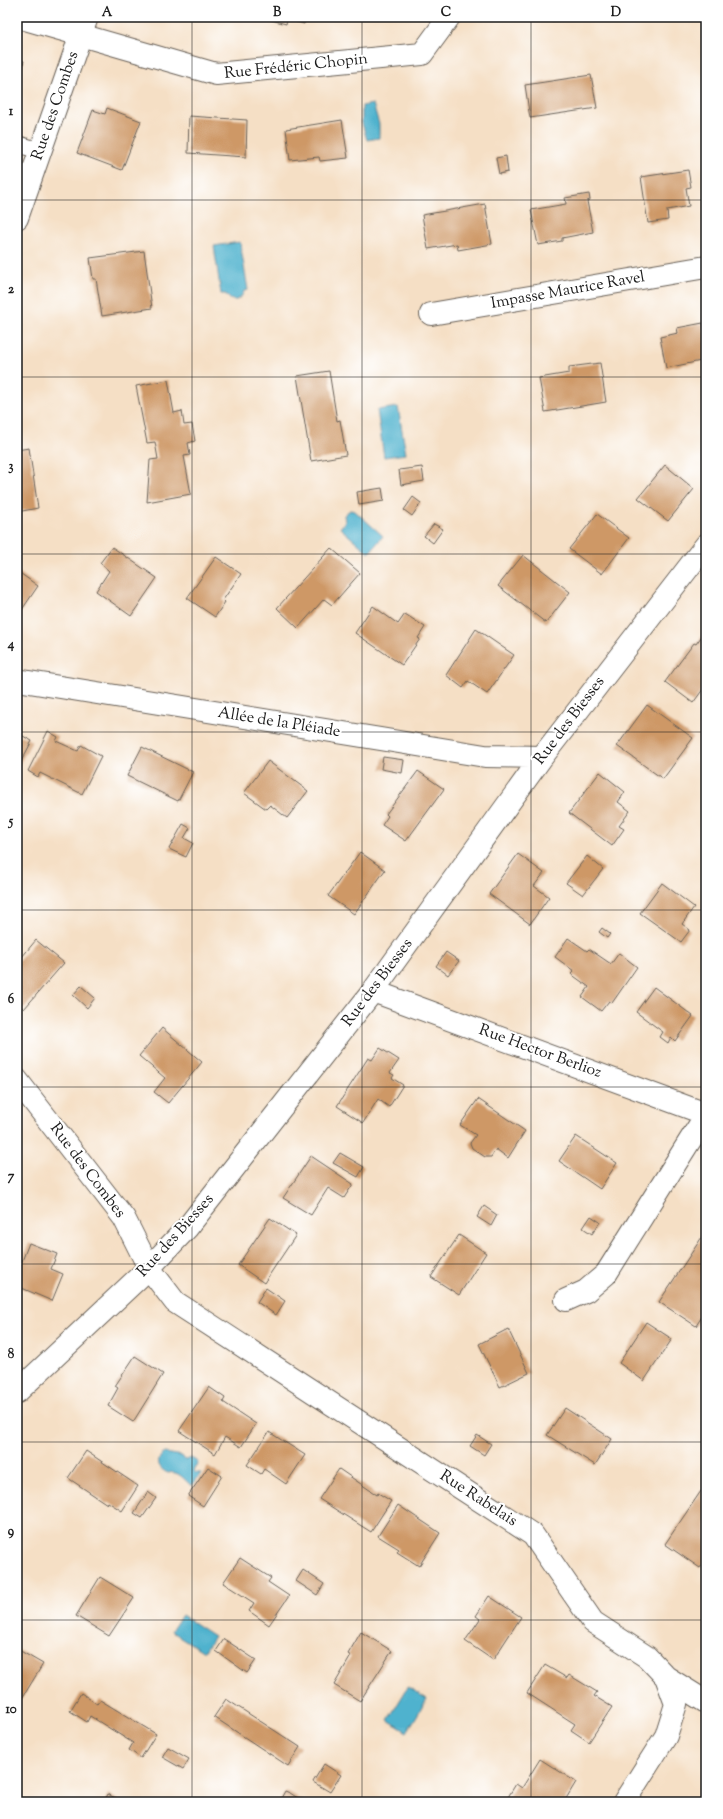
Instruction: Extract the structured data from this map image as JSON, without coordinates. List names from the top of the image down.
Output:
{
  "streets": {
    "street": [
      "Rue Frédéric Chopin",
      "Rue des Combes",
      "Impasse Maurice Ravel",
      "Rue des Biesses",
      "Allée de la Pléiade",
      "Rue Hector Berlioz",
      "Rue Rabelais"
    ]
  },
  "crossings": [
    ["Rue Frédéric Chopin", "Rue des Combes"],
    ["Rue des Combes", "Rue des Biesses"],
    ["Rue des Combes", "Rue Rabelais"],
    ["Rue des Biesses", "Allée de la Pléiade"],
    ["Rue des Biesses", "Rue Hector Berlioz"],
    ["Rue des Biesses", "Rue Rabelais"]
  ],
  "grid": {
    "columns": [
      "A",
      "B",
      "C",
      "D"
    ],
    "rows": [
      "1",
      "2",
      "3",
      "4",
      "5",
      "6",
      "7",
      "8",
      "9",
      "10"
    ]
  }
}
